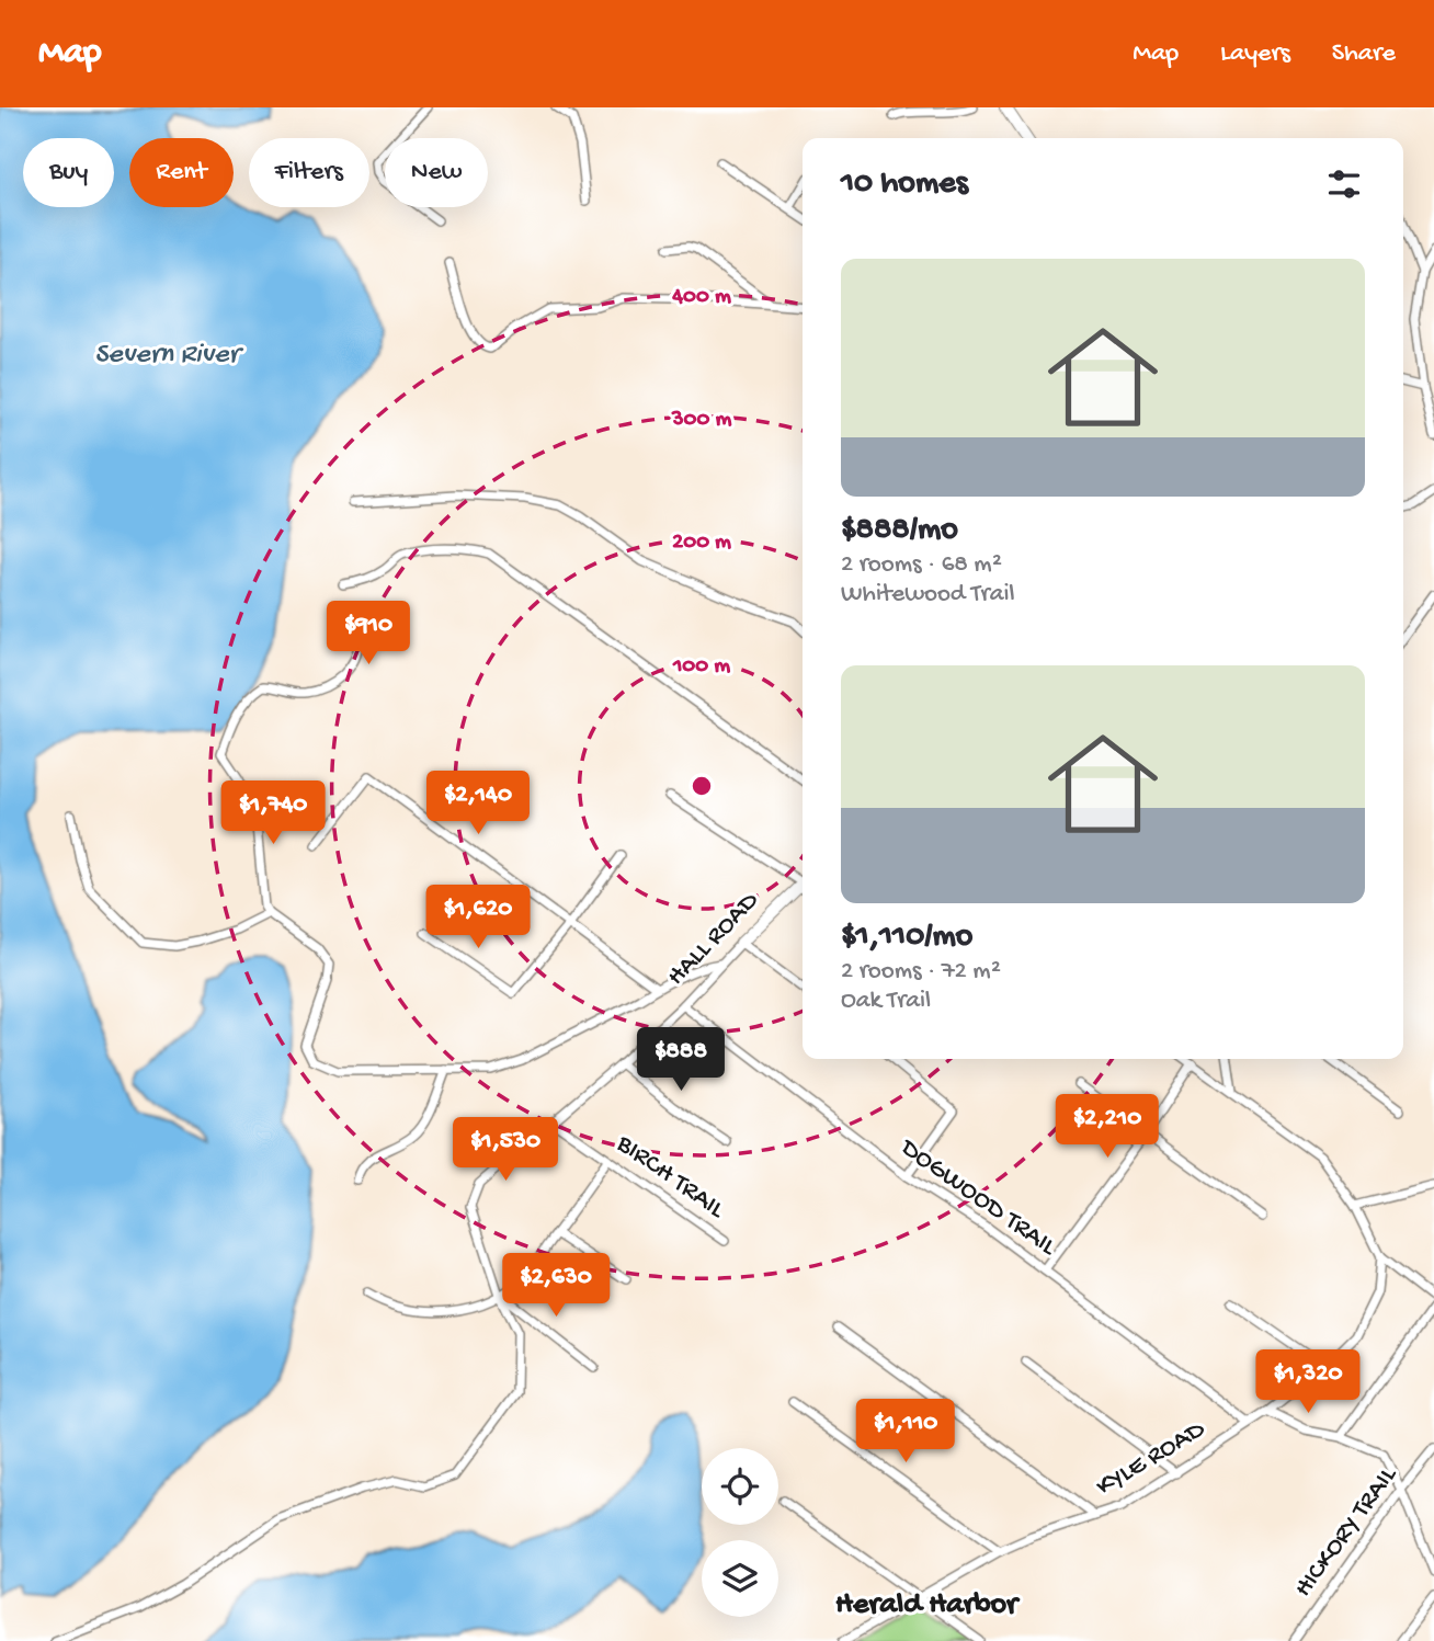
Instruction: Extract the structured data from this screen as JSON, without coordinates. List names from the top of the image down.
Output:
{
  "streets": {
    "street": [
      "HALL ROAD",
      "BIRCH TRAIL",
      "DOGWOOD TRAIL",
      "KYLE ROAD",
      "HICKORY TRAIL"
    ]
  },
  "crossings": [
    ["HALL ROAD", "BIRCH TRAIL"],
    ["HALL ROAD", "DOGWOOD TRAIL"],
    ["DOGWOOD TRAIL", "KYLE ROAD"]
  ],
  "districts": ["Herald Harbor"],
  "water": ["Severn River"],
  "page": {
    "header": "Map",
    "nav": ["Map", "Layers", "Share"],
    "chip": [
      "Buy",
      "Rent",
      "Filters",
      "New"
    ],
    "heading": "10 homes",
    "list": [
      {
        "name": "$888/mo",
        "note": "2 rooms · 68 m² · Whitewood Trail"
      },
      {
        "name": "$1,110/mo",
        "note": "2 rooms · 72 m² · Oak Trail"
      }
    ],
    "price": [
      "$910",
      "$2,140",
      "$1,740",
      "$1,620",
      "$888",
      "$2,210",
      "$1,530",
      "$2,630",
      "$1,320",
      "$1,110"
    ]
  },
  "rings": [
    "400 m",
    "300 m",
    "200 m",
    "100 m"
  ]
}
